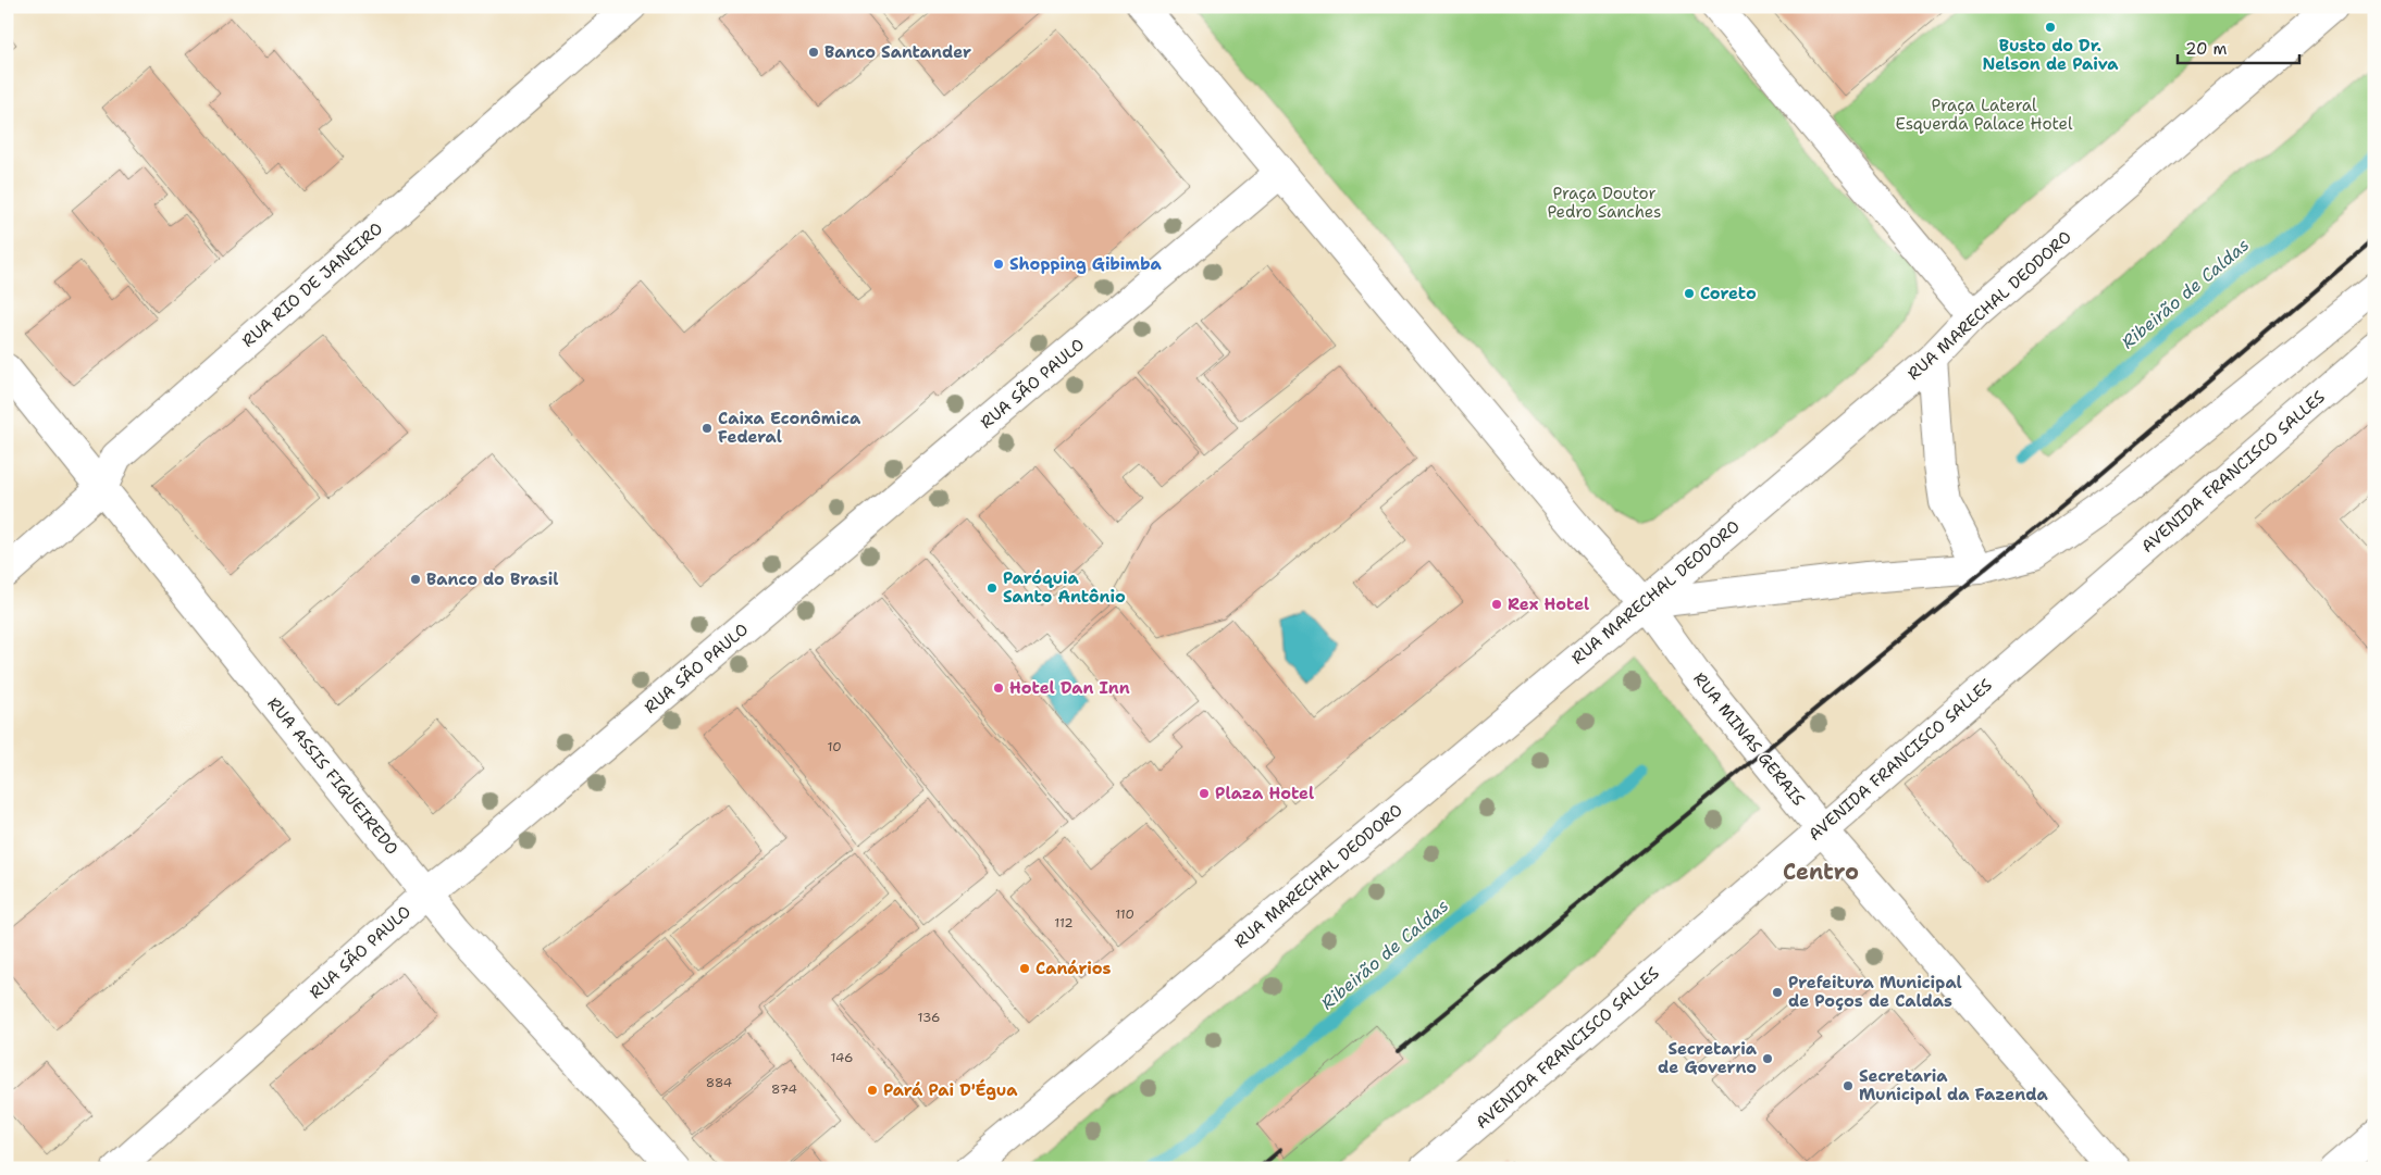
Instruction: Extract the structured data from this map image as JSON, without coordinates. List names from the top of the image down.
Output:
{
  "streets": {
    "street": [
      "RUA RIO DE JANEIRO",
      "RUA MARECHAL DEODORO",
      "RUA SÃO PAULO",
      "AVENIDA FRANCISCO SALLES",
      "RUA MINAS GERAIS",
      "RUA ASSIS FIGUEIREDO"
    ]
  },
  "crossings": [
    ["RUA RIO DE JANEIRO", "RUA ASSIS FIGUEIREDO"],
    ["RUA MARECHAL DEODORO", "RUA MINAS GERAIS"],
    ["RUA SÃO PAULO", "RUA ASSIS FIGUEIREDO"],
    ["AVENIDA FRANCISCO SALLES", "RUA MINAS GERAIS"]
  ],
  "districts": ["Centro"],
  "water": ["Ribeirão de Caldas"],
  "parks": ["Praça Lateral Esquerda Palace Hotel", "Praça Doutor Pedro Sanches"],
  "places": [
    "Busto do Dr. Nelson de Paiva",
    "Banco Santander",
    "Shopping Gibimba",
    "Coreto",
    "Caixa Econômica Federal",
    "Banco do Brasil",
    "Paróquia Santo Antônio",
    "Rex Hotel",
    "Hotel Dan Inn",
    "Plaza Hotel",
    "Canários",
    "Prefeitura Municipal de Poços de Caldas",
    "Secretaria de Governo",
    "Secretaria Municipal da Fazenda",
    "Pará Pai D'Égua"
  ],
  "house_numbers": [
    "10",
    "110",
    "112",
    "136",
    "146",
    "884",
    "874"
  ],
  "scale_bar": "20 m"
}
